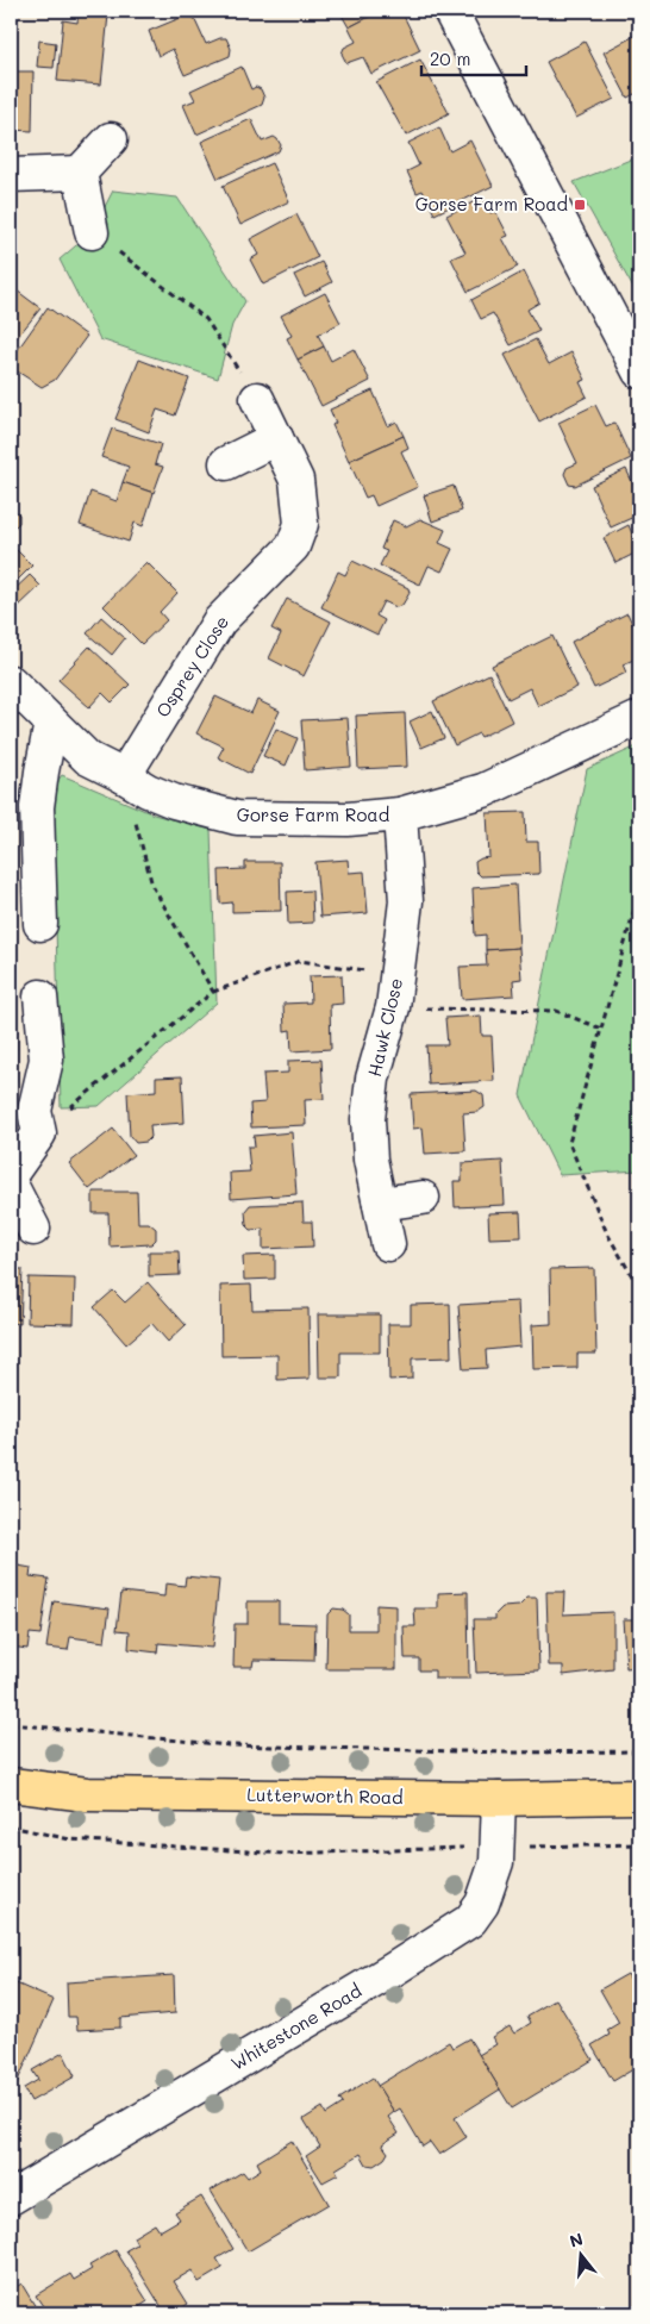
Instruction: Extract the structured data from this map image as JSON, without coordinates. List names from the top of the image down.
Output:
{
  "streets": {
    "main road": ["Lutterworth Road"],
    "street": [
      "Osprey Close",
      "Gorse Farm Road",
      "Hawk Close",
      "Whitestone Road"
    ]
  },
  "crossings": [
    ["Osprey Close", "Gorse Farm Road"],
    ["Gorse Farm Road", "Hawk Close"],
    ["Lutterworth Road", "Whitestone Road"]
  ],
  "places": {
    "transit": ["Gorse Farm Road"]
  },
  "scale_bar": "20 m",
  "north": "top"
}
